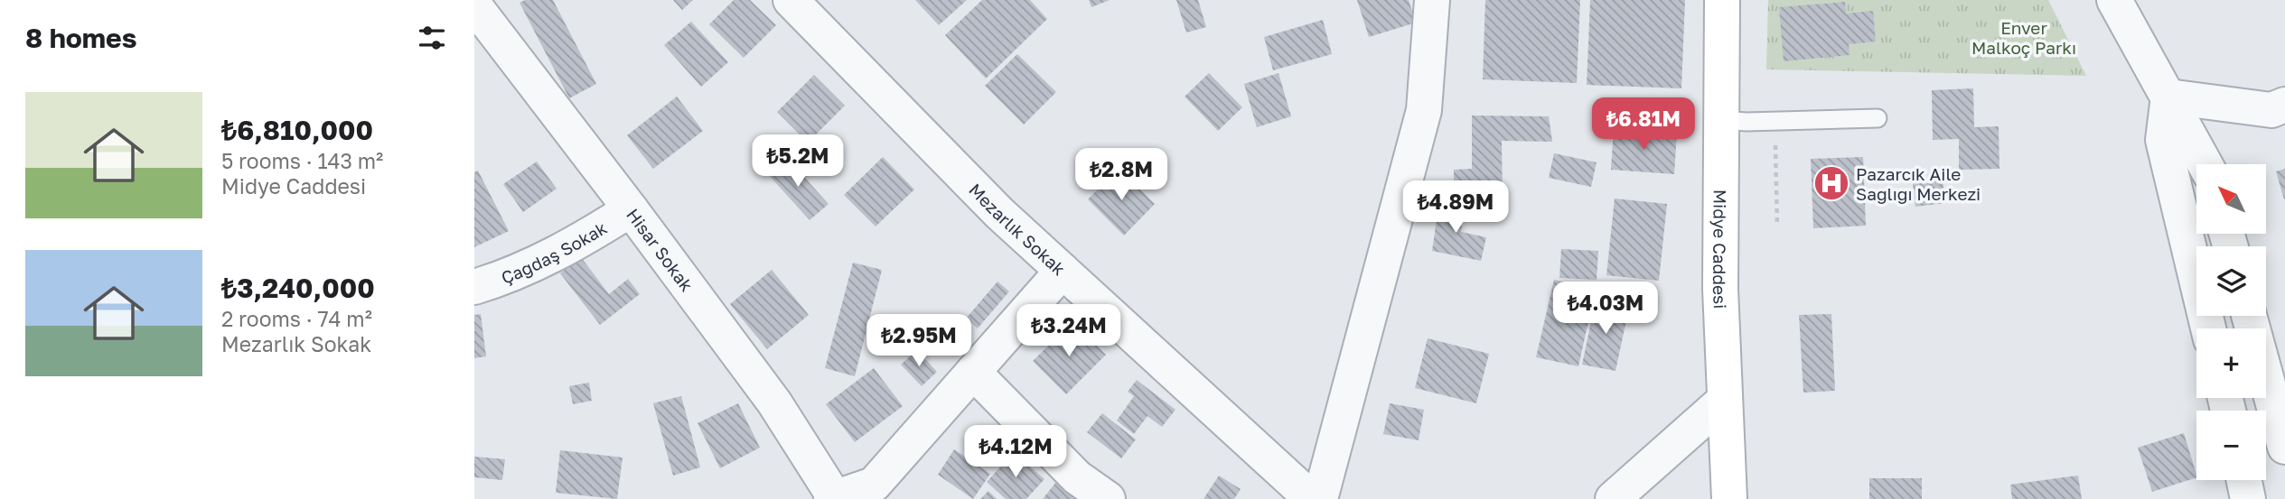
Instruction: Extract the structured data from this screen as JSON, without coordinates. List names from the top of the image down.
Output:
{
  "streets": {
    "main road": ["Midye Caddesi"],
    "street": ["Mezarlık Sokak", "Hisar Sokak", "Çağdaş Sokak"]
  },
  "crossings": [
    ["Hisar Sokak", "Çağdaş Sokak"]
  ],
  "parks": ["Enver Malkoç Parkı"],
  "places": {
    "hospital": ["Pazarcık Aile Sağlığı Merkezi"]
  },
  "north": "top left",
  "page": {
    "heading": "8 homes",
    "list": [
      {
        "name": "₺6,810,000",
        "note": "5 rooms · 143 m² · Midye Caddesi"
      },
      {
        "name": "₺3,240,000",
        "note": "2 rooms · 74 m² · Mezarlık Sokak"
      }
    ],
    "price": [
      "₺6.81M",
      "₺5.2M",
      "₺2.8M",
      "₺4.89M",
      "₺4.03M",
      "₺3.24M",
      "₺2.95M",
      "₺4.12M"
    ],
    "map_buttons": ["+", "−"]
  }
}
